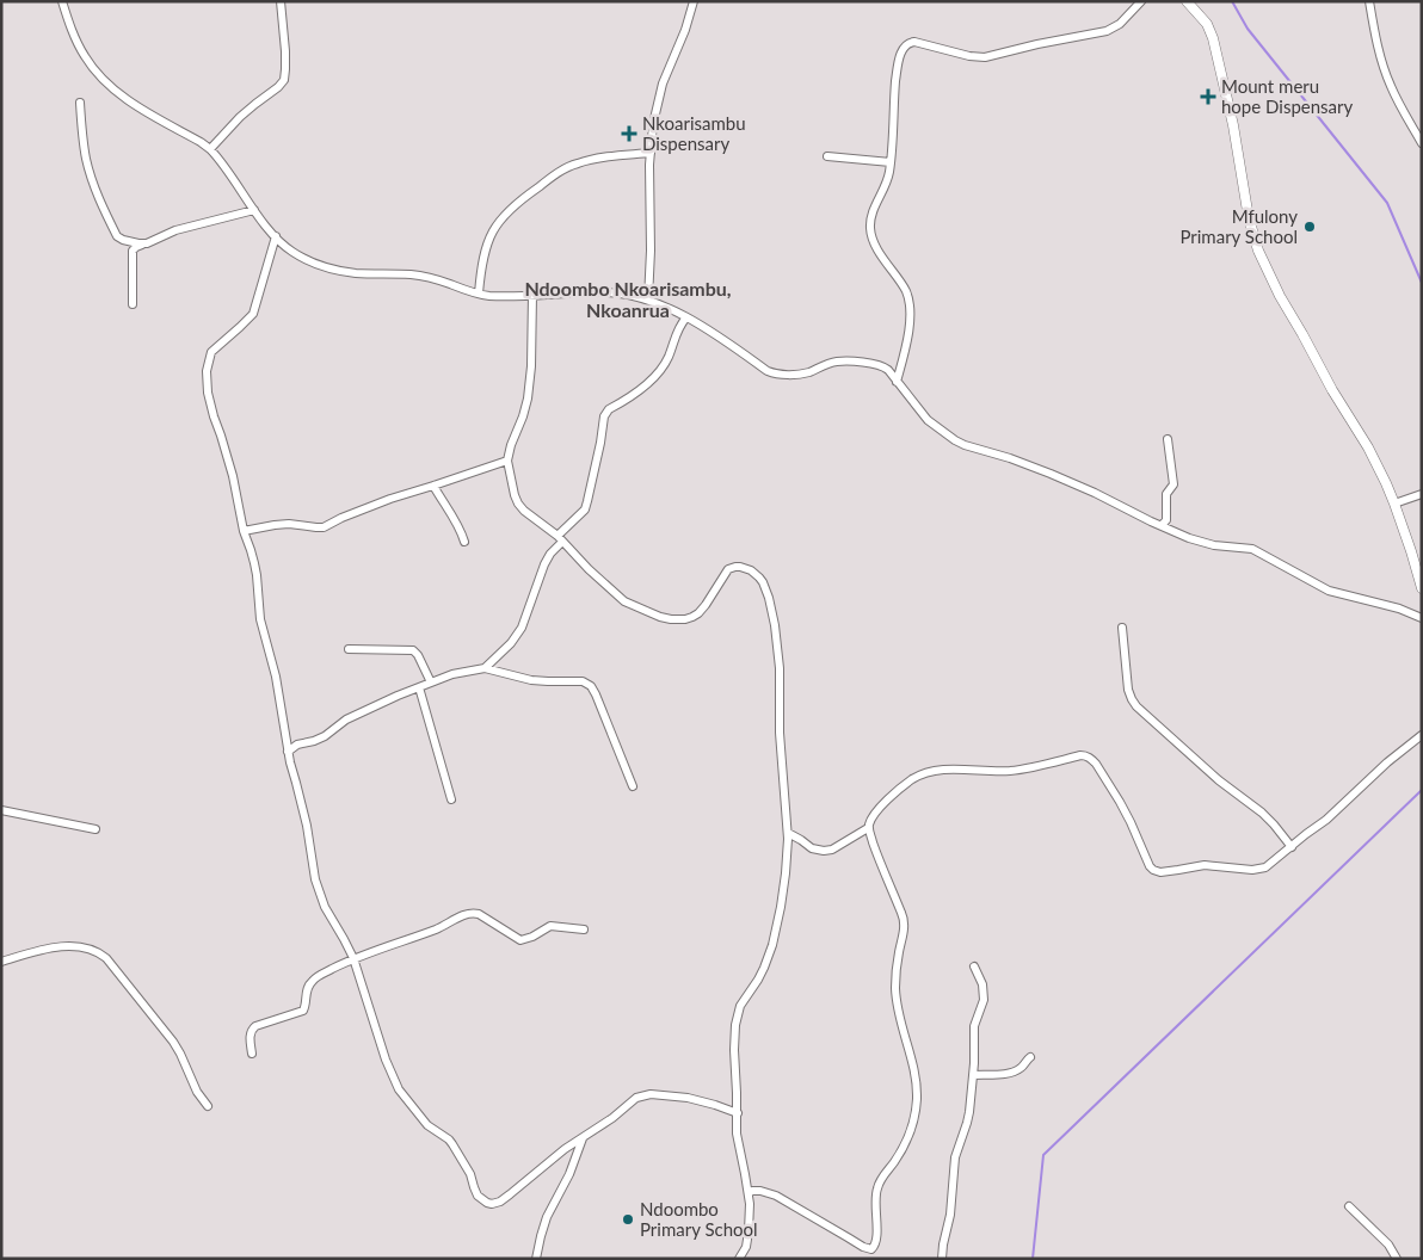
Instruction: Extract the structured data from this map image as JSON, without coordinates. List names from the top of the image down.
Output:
{
  "districts": ["Ndoombo Nkoarisambu, Nkoanrua"],
  "places": {
    "health": ["Mount meru hope Dispensary", "Nkoarisambu Dispensary"],
    "other": ["Mfulony Primary School", "Ndoombo Primary School"]
  }
}
